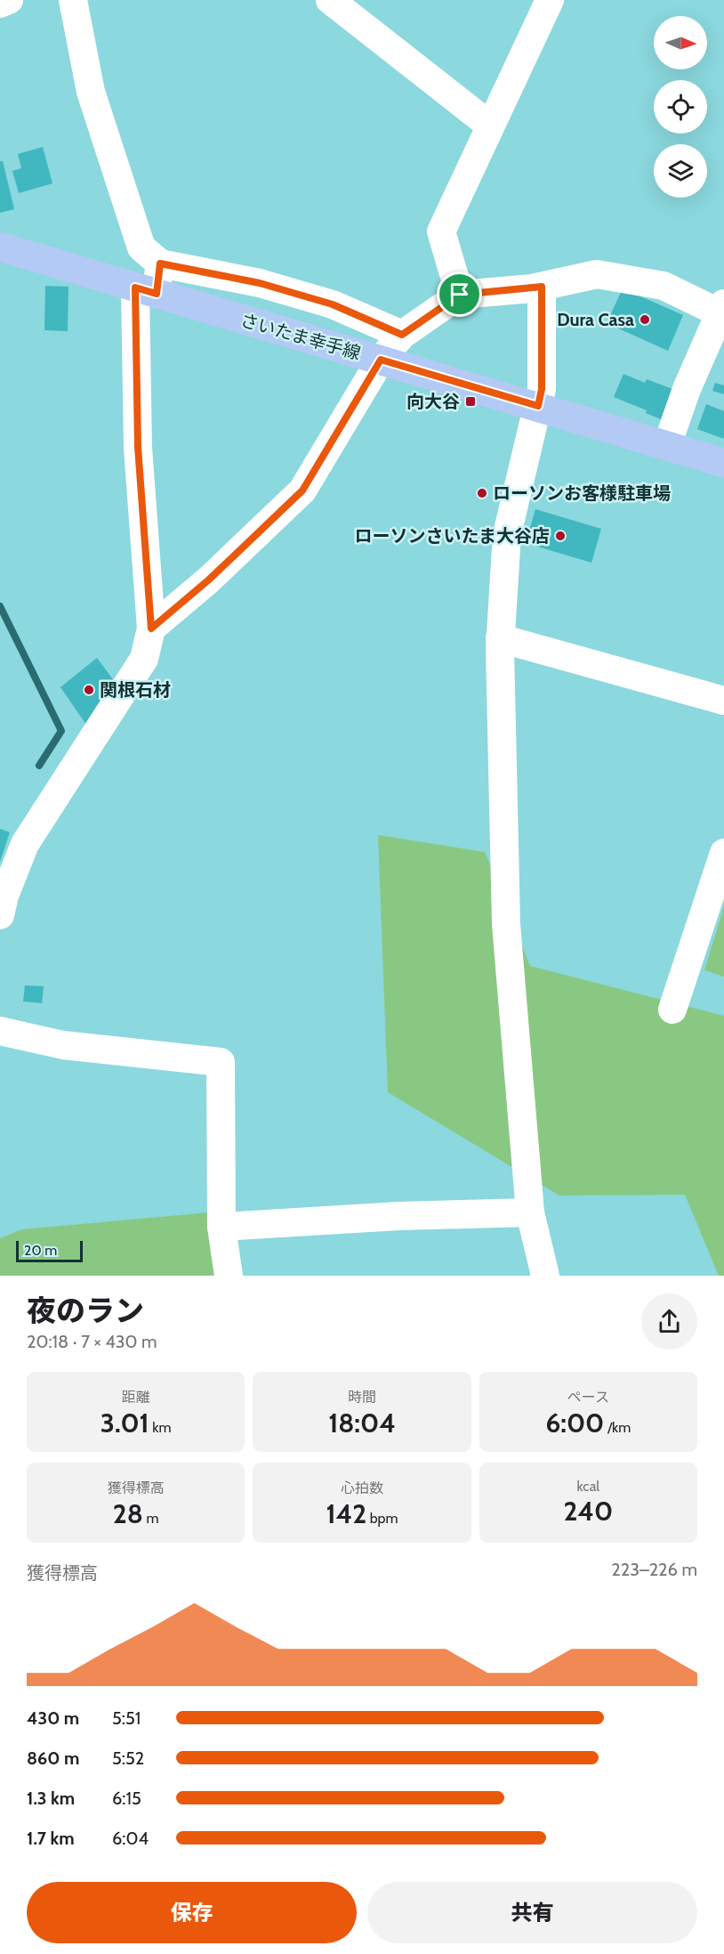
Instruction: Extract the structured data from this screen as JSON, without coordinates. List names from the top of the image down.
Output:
{
  "streets": {
    "main road": ["さいたま幸手線"]
  },
  "places": {
    "other": [
      "Dura Casa",
      "ローソンお客様駐車場",
      "ローソンさいたま大谷店",
      "関根石材"
    ],
    "transit": ["向大谷"]
  },
  "scale_bar": "20 m",
  "north": "right",
  "page": {
    "scale": "20 m",
    "heading": ["夜のラン", "20:18 · 7 × 430 m"],
    "stats": [
      ["距離", "3.01 km"],
      ["時間", "18:04"],
      ["ペース", "6:00 /km"],
      ["獲得標高", "28 m"],
      ["心拍数", "142 bpm"],
      ["kcal", "240"]
    ],
    "chart": ["獲得標高", "223–226 m"],
    "list": [
      {
        "name": "430 m",
        "note": "5:51"
      },
      {
        "name": "860 m",
        "note": "5:52"
      },
      {
        "name": "1.3 km",
        "note": "6:15"
      },
      {
        "name": "1.7 km",
        "note": "6:04"
      }
    ],
    "buttons": ["保存", "共有"]
  }
}
